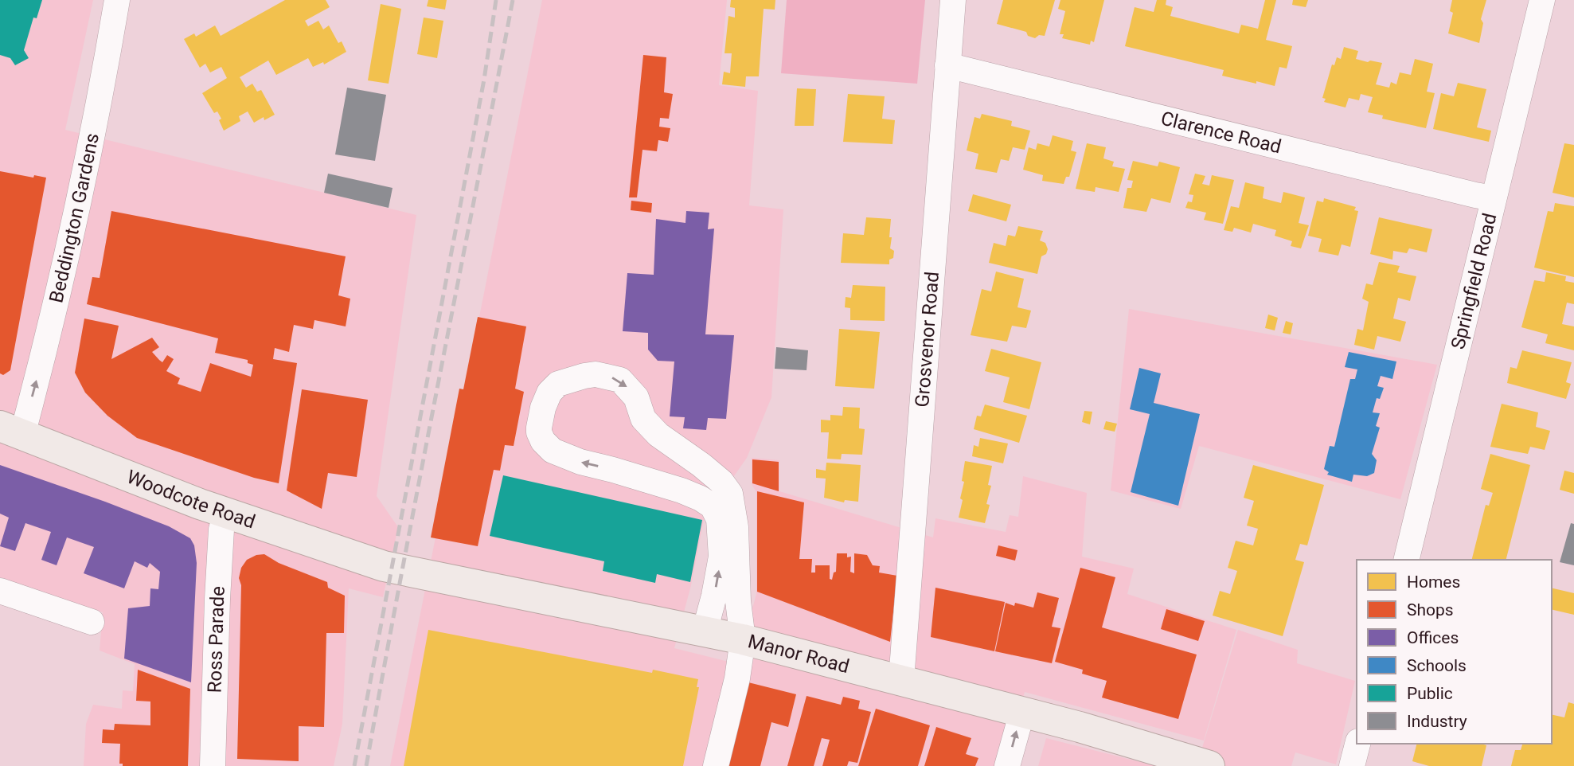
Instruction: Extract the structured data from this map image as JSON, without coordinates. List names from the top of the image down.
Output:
{
  "streets": {
    "main road": ["Woodcote Road", "Manor Road"],
    "street": [
      "Clarence Road",
      "Beddington Gardens",
      "Springfield Road",
      "Grosvenor Road",
      "Ross Parade"
    ]
  },
  "crossings": [
    ["Clarence Road", "Springfield Road"],
    ["Clarence Road", "Grosvenor Road"],
    ["Beddington Gardens", "Woodcote Road"],
    ["Grosvenor Road", "Manor Road"],
    ["Woodcote Road", "Ross Parade"],
    ["Woodcote Road", "Manor Road"]
  ],
  "one_way": ["Beddington Gardens"],
  "legend": [
    "Homes",
    "Shops",
    "Offices",
    "Schools",
    "Public",
    "Industry"
  ]
}
